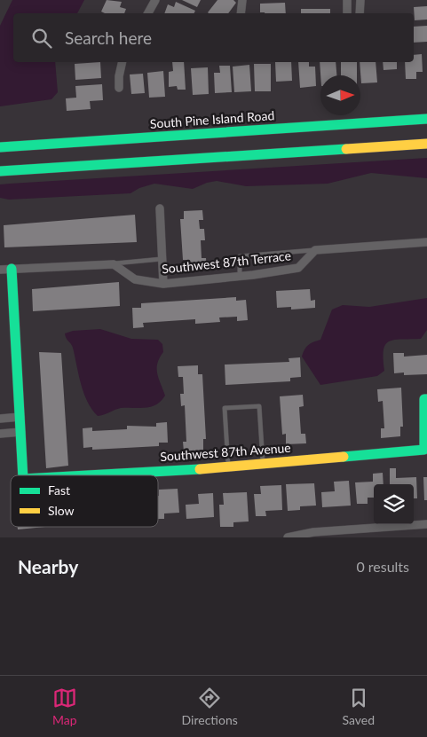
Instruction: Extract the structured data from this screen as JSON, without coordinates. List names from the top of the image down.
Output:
{
  "streets": {
    "main road": ["South Pine Island Road", "Southwest 87th Avenue"],
    "street": ["Southwest 87th Terrace"]
  },
  "legend": ["Fast", "Slow"],
  "north": "right",
  "page": {
    "search": "Search here",
    "heading": ["Nearby", "0 results"],
    "nav": ["Map", "Directions", "Saved"]
  }
}
